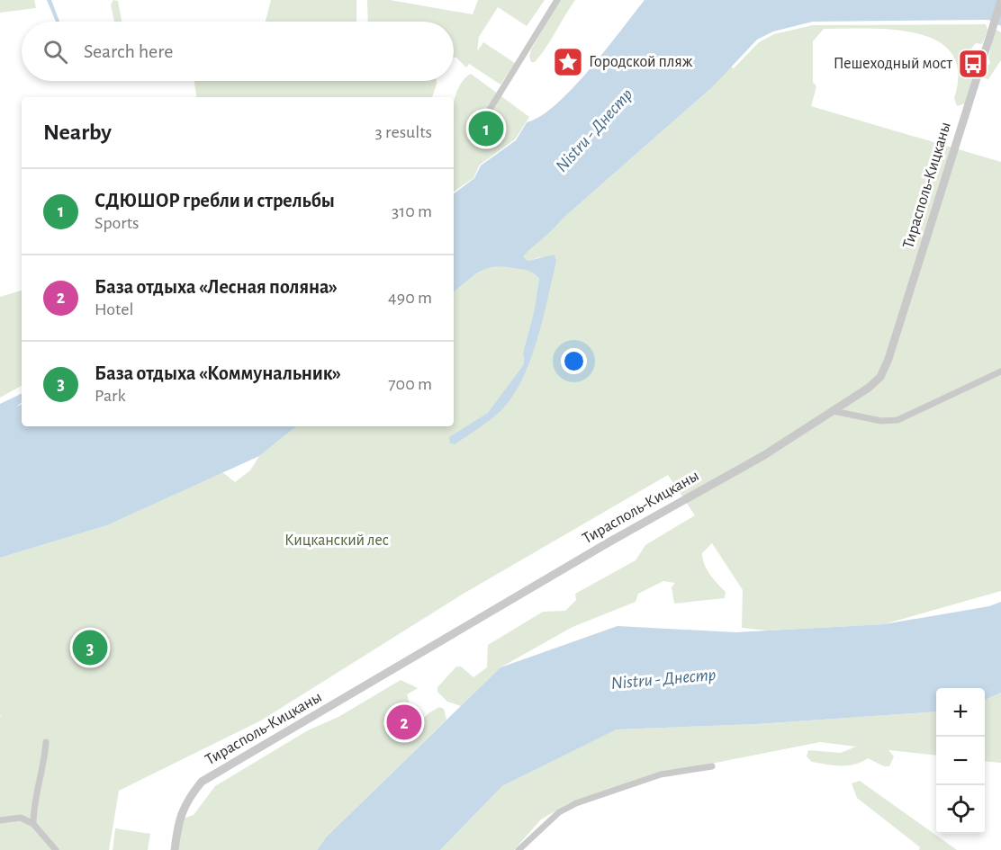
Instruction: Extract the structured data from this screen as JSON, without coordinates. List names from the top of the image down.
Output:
{
  "streets": {
    "street": ["Тирасполь-Кицканы"]
  },
  "water": ["Nistru - Днестр"],
  "parks": ["Кицканский лес"],
  "places": {
    "place": ["Городской пляж"],
    "bus stop": ["Пешеходный мост"]
  },
  "page": {
    "search": "Search here",
    "heading": ["Nearby", "3 results"],
    "pins": ["1", "3", "2"],
    "list": [
      {
        "mark": "1",
        "name": "СДЮШОР гребли и стрельбы",
        "note": "Sports",
        "value": "310 m"
      },
      {
        "mark": "2",
        "name": "База отдыха «Лесная поляна»",
        "note": "Hotel",
        "value": "490 m"
      },
      {
        "mark": "3",
        "name": "База отдыха «Коммунальник»",
        "note": "Park",
        "value": "700 m"
      }
    ],
    "map_buttons": ["+", "−"]
  }
}
